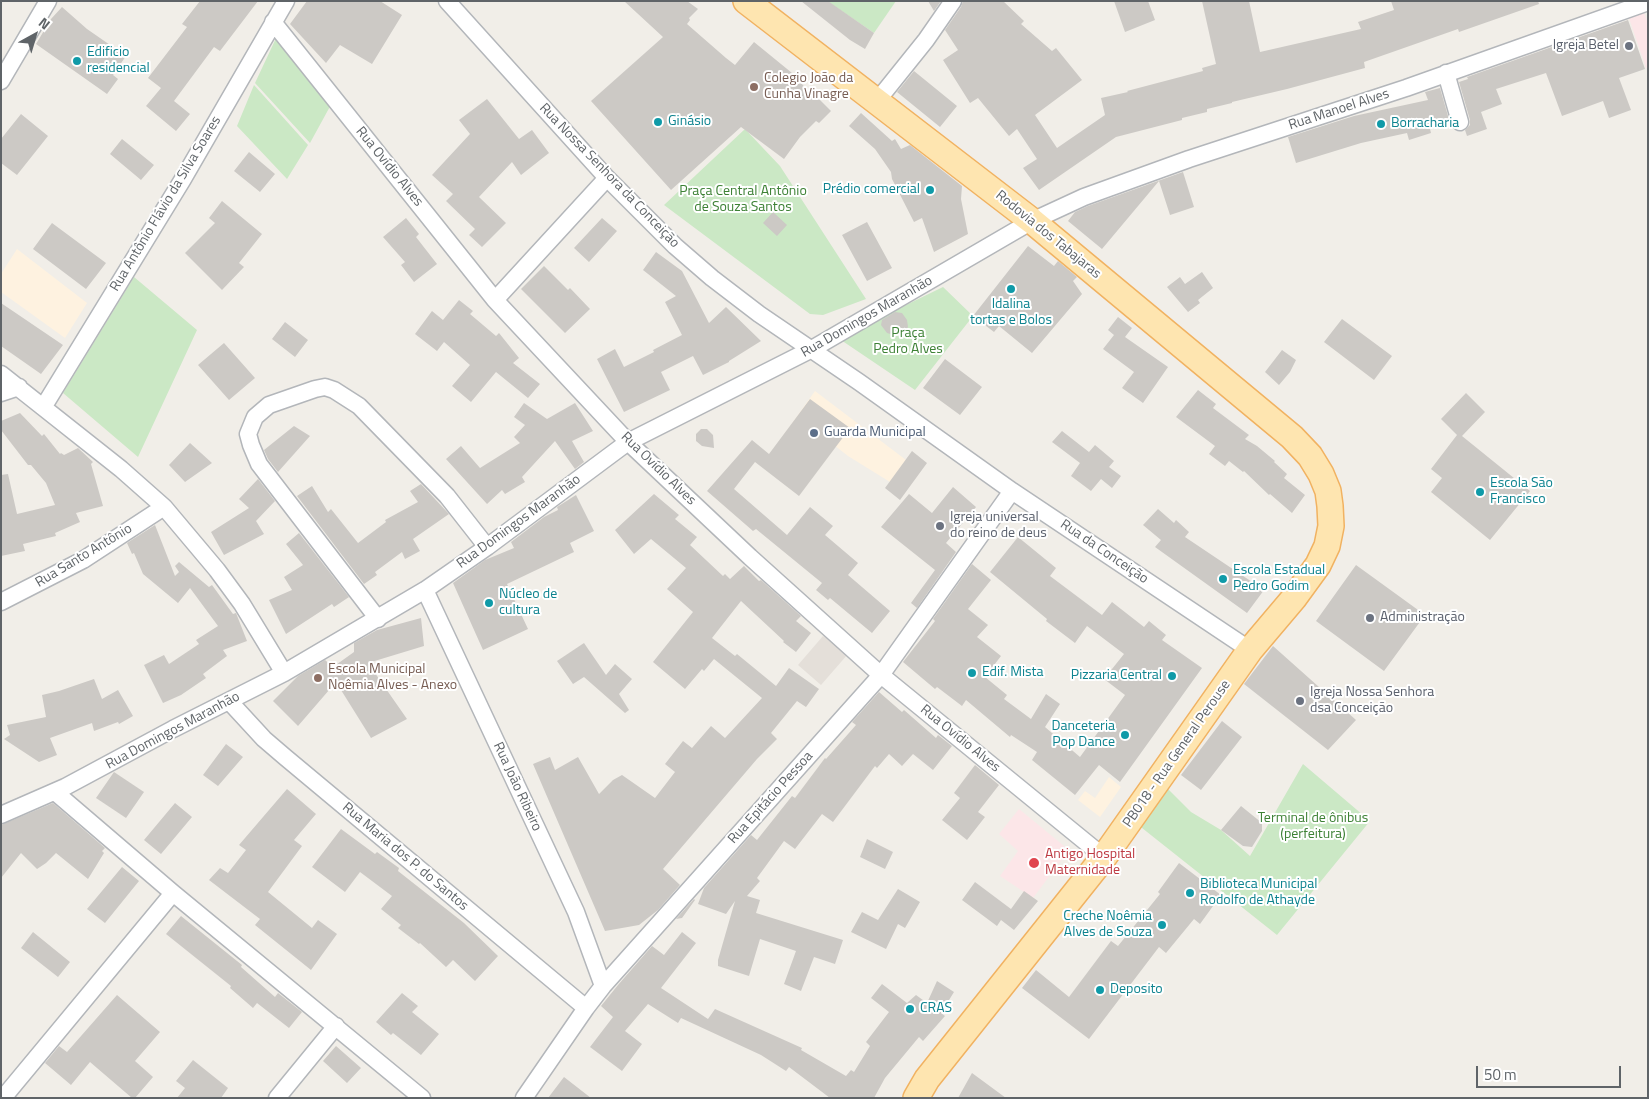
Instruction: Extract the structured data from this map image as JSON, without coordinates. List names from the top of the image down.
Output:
{
  "streets": {
    "main road": ["Rodovia dos Tabajaras", "PB018 - Rua General Perouse"],
    "street": [
      "Rua Manoel Alves",
      "Rua Ovídio Alves",
      "Rua Nossa Senhora da Conceição",
      "Rua Antônio Flávio da Silva Soares",
      "Rua Domingos Maranhão",
      "Rua da Conceição",
      "Rua Santo Antônio",
      "Rua João Ribeiro",
      "Rua Epitácio Pessoa",
      "Rua Maria dos P. do Santos"
    ]
  },
  "crossings": [
    ["Rua Manoel Alves", "Rodovia dos Tabajaras"],
    ["Rua Manoel Alves", "Rua Domingos Maranhão"],
    ["Rua Ovídio Alves", "Rua Antônio Flávio da Silva Soares"],
    ["Rua Ovídio Alves", "Rua Domingos Maranhão"],
    ["Rua Ovídio Alves", "PB018 - Rua General Perouse"],
    ["Rua Ovídio Alves", "Rua Epitácio Pessoa"],
    ["Rua Nossa Senhora da Conceição", "Rua Domingos Maranhão"],
    ["Rua Nossa Senhora da Conceição", "Rua da Conceição"],
    ["Rodovia dos Tabajaras", "Rua Domingos Maranhão"],
    ["Rodovia dos Tabajaras", "PB018 - Rua General Perouse"],
    ["Rua Domingos Maranhão", "Rua da Conceição"],
    ["Rua Domingos Maranhão", "Rua João Ribeiro"],
    ["Rua Domingos Maranhão", "Rua Maria dos P. do Santos"],
    ["Rua da Conceição", "PB018 - Rua General Perouse"],
    ["Rua da Conceição", "Rua Epitácio Pessoa"],
    ["Rua João Ribeiro", "Rua Epitácio Pessoa"],
    ["Rua Epitácio Pessoa", "Rua Maria dos P. do Santos"]
  ],
  "parks": ["Praça Central Antônio de Souza Santos", "Praça Pedro Alves", "Terminal de ônibus (perfeitura)"],
  "places": [
    "Igreja Betel",
    "Edificio residencial",
    "Colegio João da Cunha Vinagre",
    "Ginásio",
    "Borracharia",
    "Prédio comercial",
    "Idalina tortas e Bolos",
    "Guarda Municipal",
    "Escola São Francisco",
    "Igreja universal do reino de deus",
    "Escola Estadual Pedro Godim",
    "Núcleo de cultura",
    "Administração",
    "Edif. Mista",
    "Pizzaria Central",
    "Escola Municipal Noêmia Alves - Anexo",
    "Igreja Nossa Senhora dsa Conceição",
    "Danceteria Pop Dance",
    "Antigo Hospital Maternidade",
    "Biblioteca Municipal Rodolfo de Athayde",
    "Creche Noêmia Alves de Souza",
    "Deposito",
    "CRAS"
  ],
  "scale_bar": "50 m",
  "north": "top right"
}
